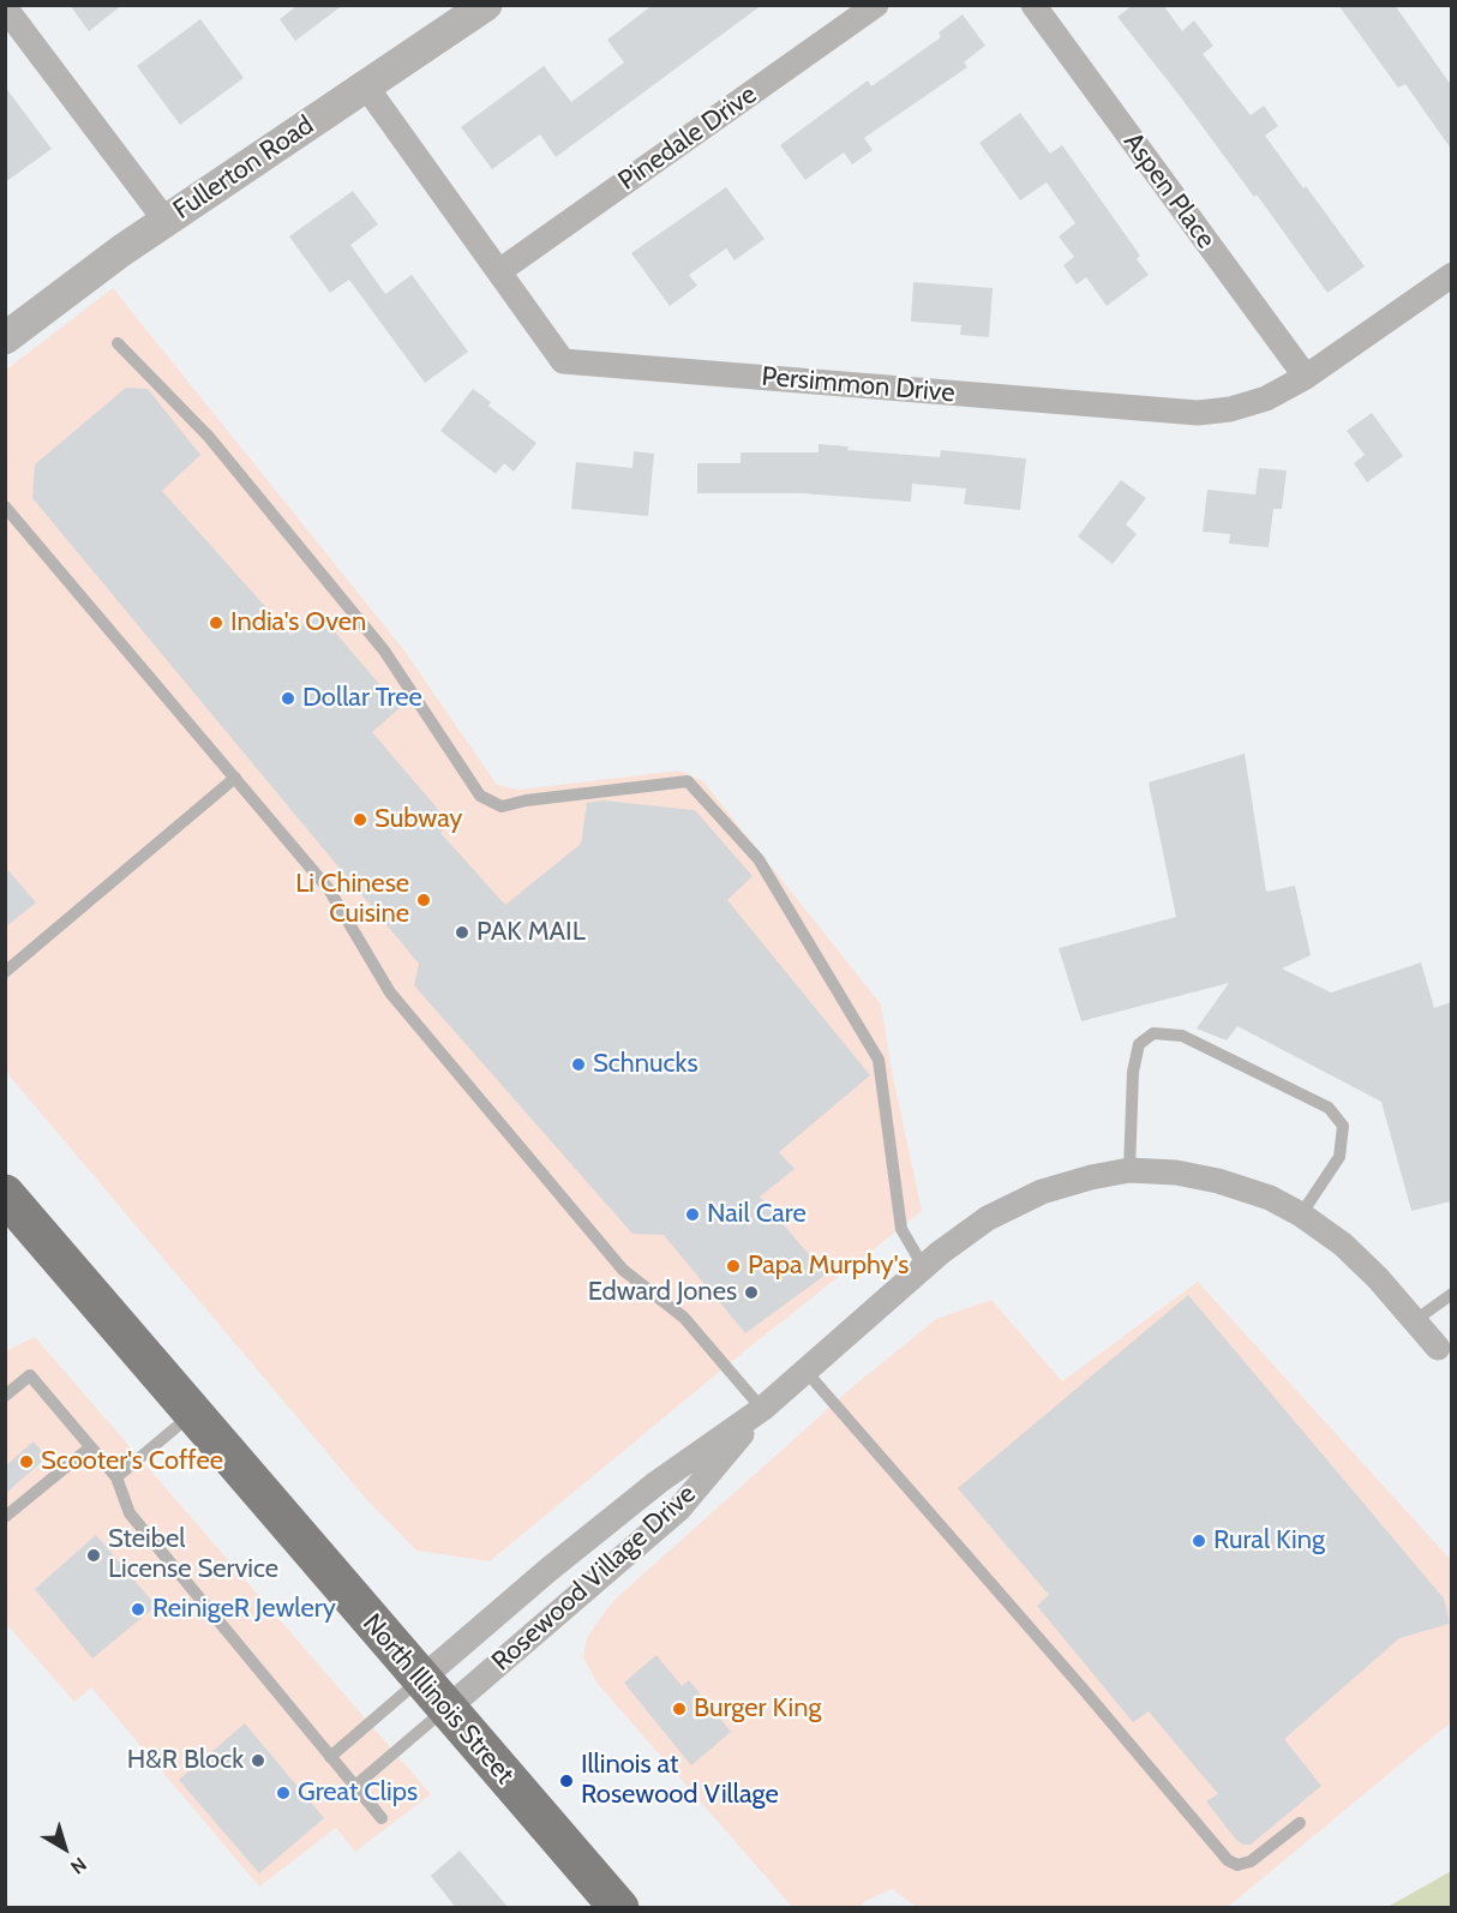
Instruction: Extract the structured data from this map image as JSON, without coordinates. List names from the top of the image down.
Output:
{
  "streets": {
    "main road": ["North Illinois Street"],
    "street": [
      "Pinedale Drive",
      "Fullerton Road",
      "Aspen Place",
      "Persimmon Drive",
      "Rosewood Village Drive"
    ]
  },
  "crossings": [
    ["Pinedale Drive", "Persimmon Drive"],
    ["Fullerton Road", "Persimmon Drive"],
    ["Aspen Place", "Persimmon Drive"],
    ["Rosewood Village Drive", "North Illinois Street"]
  ],
  "places": [
    "India's Oven",
    "Dollar Tree",
    "Subway",
    "Li Chinese Cuisine",
    "PAK MAIL",
    "Schnucks",
    "Nail Care",
    "Papa Murphy's",
    "Edward Jones",
    "Scooter's Coffee",
    "Rural King",
    "Steibel License Service",
    "ReinigeR Jewlery",
    "Burger King",
    "H&R Block",
    "Illinois at Rosewood Village",
    "Great Clips"
  ],
  "north": "bottom right"
}
